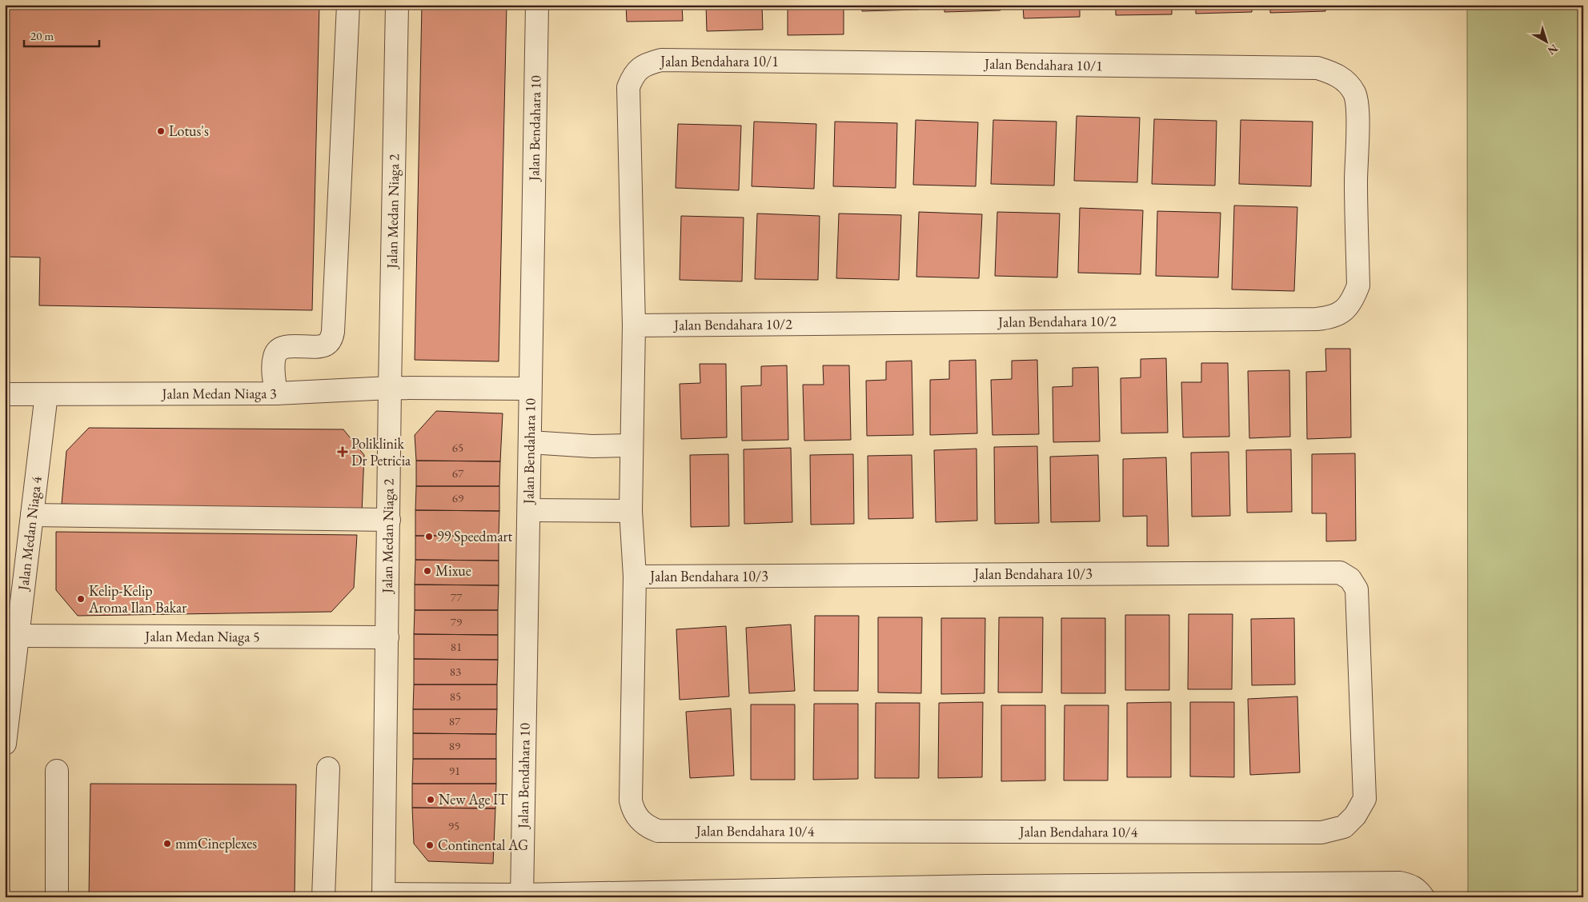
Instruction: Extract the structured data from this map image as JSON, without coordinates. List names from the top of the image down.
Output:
{
  "streets": {
    "street": [
      "Jalan Bendahara 10/1",
      "Jalan Bendahara 10",
      "Jalan Medan Niaga 2",
      "Jalan Bendahara 10/2",
      "Jalan Medan Niaga 3",
      "Jalan Medan Niaga 4",
      "Jalan Bendahara 10/3",
      "Jalan Medan Niaga 5",
      "Jalan Bendahara 10/4"
    ]
  },
  "crossings": [
    ["Jalan Bendahara 10/1", "Jalan Bendahara 10/2"],
    ["Jalan Bendahara 10", "Jalan Medan Niaga 3"],
    ["Jalan Medan Niaga 2", "Jalan Medan Niaga 3"],
    ["Jalan Medan Niaga 2", "Jalan Medan Niaga 5"],
    ["Jalan Medan Niaga 3", "Jalan Medan Niaga 4"],
    ["Jalan Medan Niaga 4", "Jalan Medan Niaga 5"],
    ["Jalan Bendahara 10/3", "Jalan Bendahara 10/4"]
  ],
  "places": {
    "other": [
      "Lotus's",
      "99 Speedmart",
      "Mixue",
      "Kelip-Kelip Aroma Ilan Bakar",
      "New Age IT",
      "mmCineplexes",
      "Continental AG"
    ],
    "health": ["Poliklinik Dr Petricia"]
  },
  "house_numbers": [
    "65",
    "67",
    "69",
    "77",
    "79",
    "81",
    "83",
    "85",
    "87",
    "89",
    "91",
    "95"
  ],
  "scale_bar": "20 m",
  "north": "bottom right"
}
